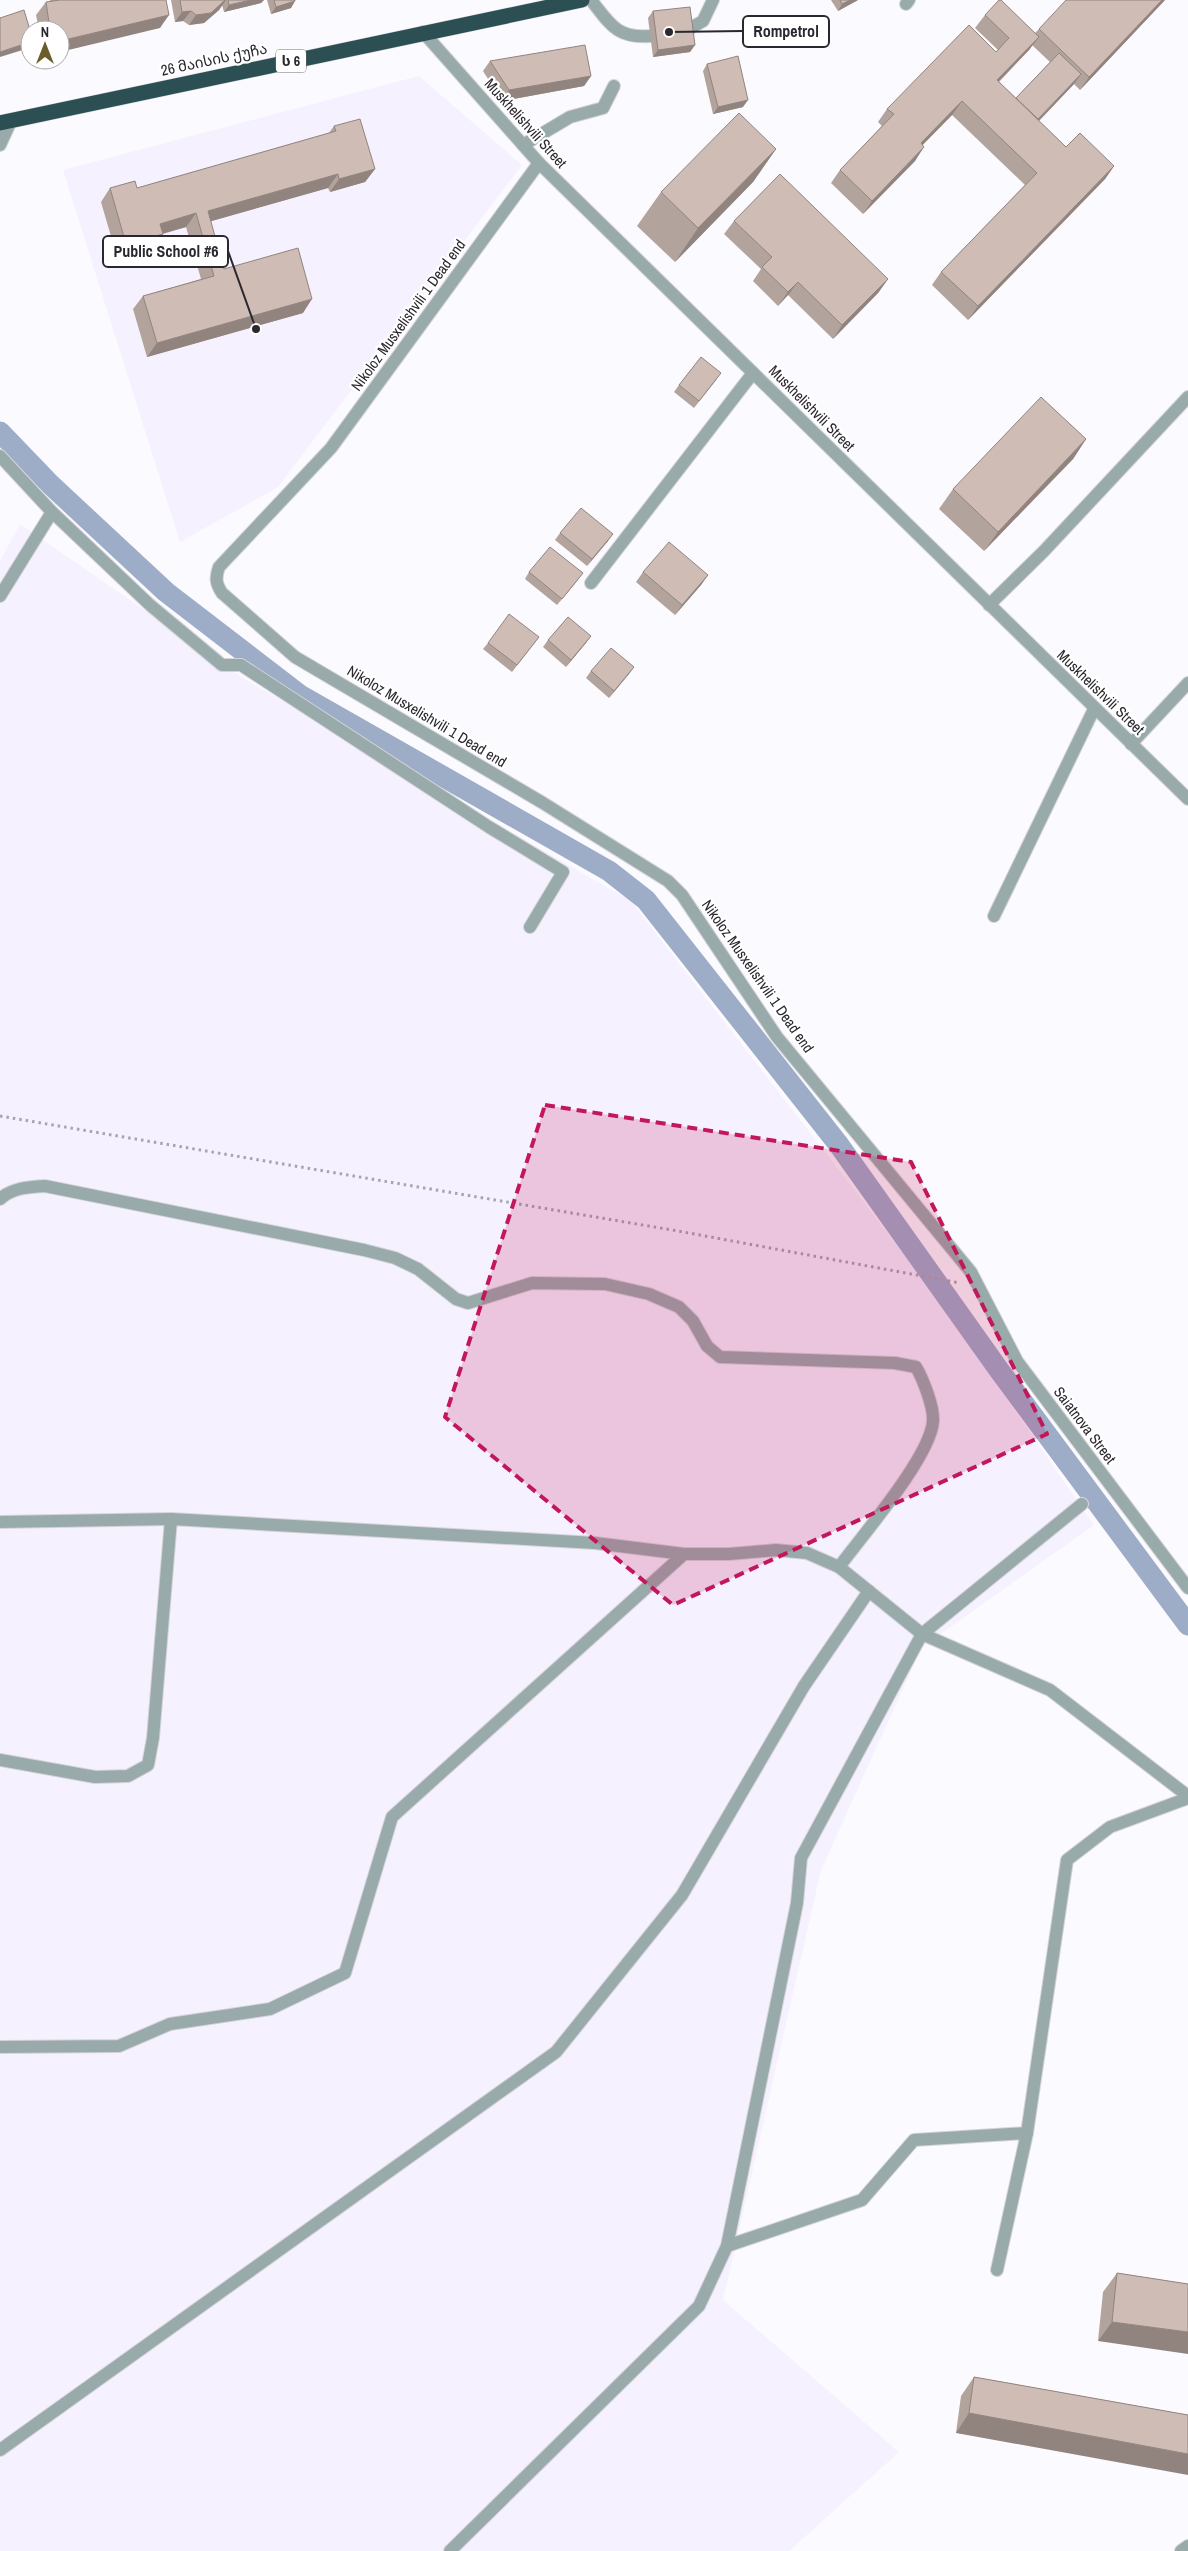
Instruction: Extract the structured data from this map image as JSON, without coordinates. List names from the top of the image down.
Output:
{
  "streets": {
    "highway": ["26 მაისის ქუჩა", "ს 6"],
    "street": ["Muskhelishvili Street", "Nikoloz Musxelishvili 1 Dead end", "Saiatnova Street"]
  },
  "crossings": [
    ["26 მაისის ქუჩა", "Muskhelishvili Street"],
    ["Muskhelishvili Street", "Nikoloz Musxelishvili 1 Dead end"],
    ["Nikoloz Musxelishvili 1 Dead end", "Saiatnova Street"]
  ],
  "places": ["Rompetrol", "Public School #6"],
  "north": "top"
}
